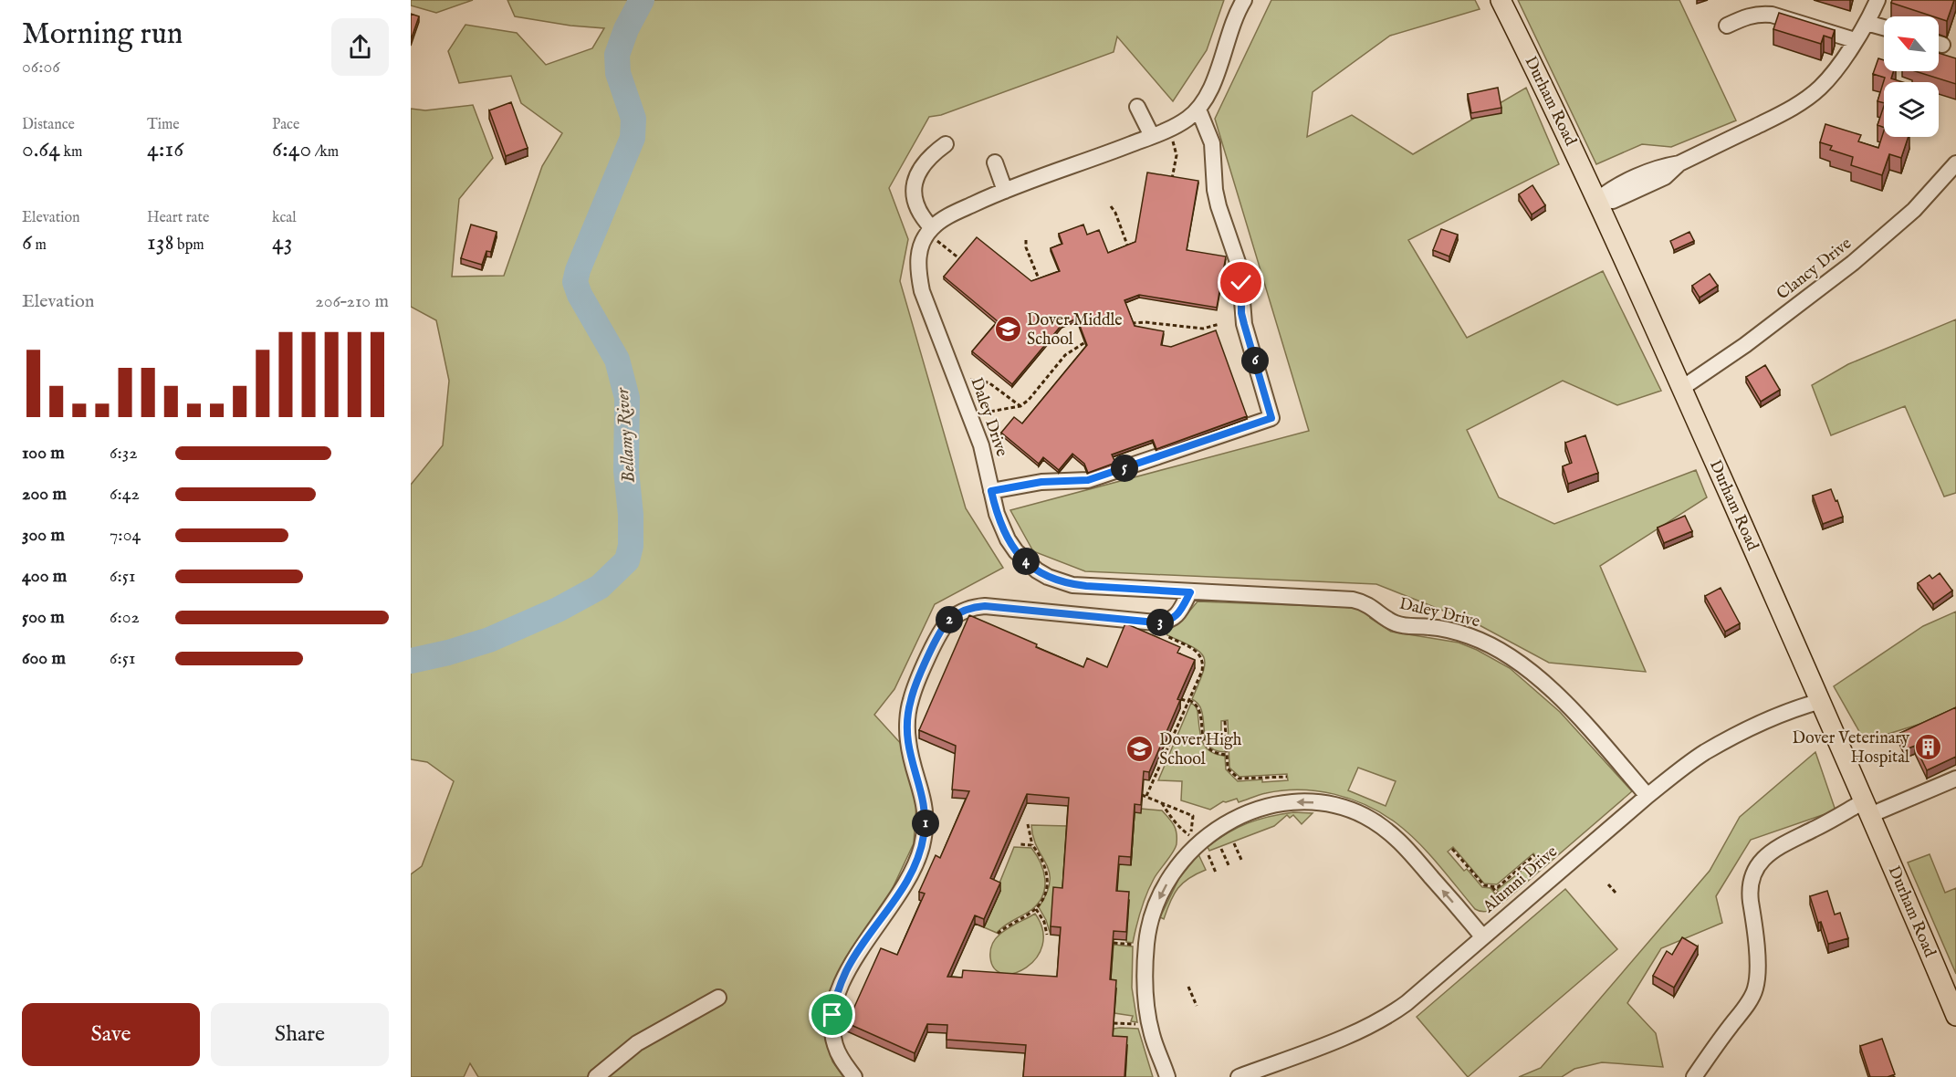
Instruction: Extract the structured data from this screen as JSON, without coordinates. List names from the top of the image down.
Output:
{
  "streets": {
    "main road": ["Durham Road"],
    "street": ["Clancy Drive", "Daley Drive", "Alumni Drive"]
  },
  "crossings": [
    ["Durham Road", "Clancy Drive"],
    ["Durham Road", "Alumni Drive"],
    ["Daley Drive", "Alumni Drive"]
  ],
  "water": ["Bellamy River"],
  "places": {
    "school or university": ["Dover Middle School", "Dover High School"],
    "building": ["Dover Veterinary Hospital"]
  },
  "north": "top left",
  "page": {
    "heading": ["Morning run", "06:06"],
    "stats": [
      ["Distance", "0.64 km"],
      ["Time", "4:16"],
      ["Pace", "6:40 /km"],
      ["Elevation", "6 m"],
      ["Heart rate", "138 bpm"],
      ["kcal", "43"]
    ],
    "chart": ["Elevation", "206–210 m"],
    "pins": [
      "6",
      "5",
      "4",
      "2",
      "3",
      "1"
    ],
    "list": [
      {
        "name": "100 m",
        "note": "6:32"
      },
      {
        "name": "200 m",
        "note": "6:42"
      },
      {
        "name": "300 m",
        "note": "7:04"
      },
      {
        "name": "400 m",
        "note": "6:51"
      },
      {
        "name": "500 m",
        "note": "6:02"
      },
      {
        "name": "600 m",
        "note": "6:51"
      }
    ],
    "buttons": ["Save", "Share"]
  }
}
